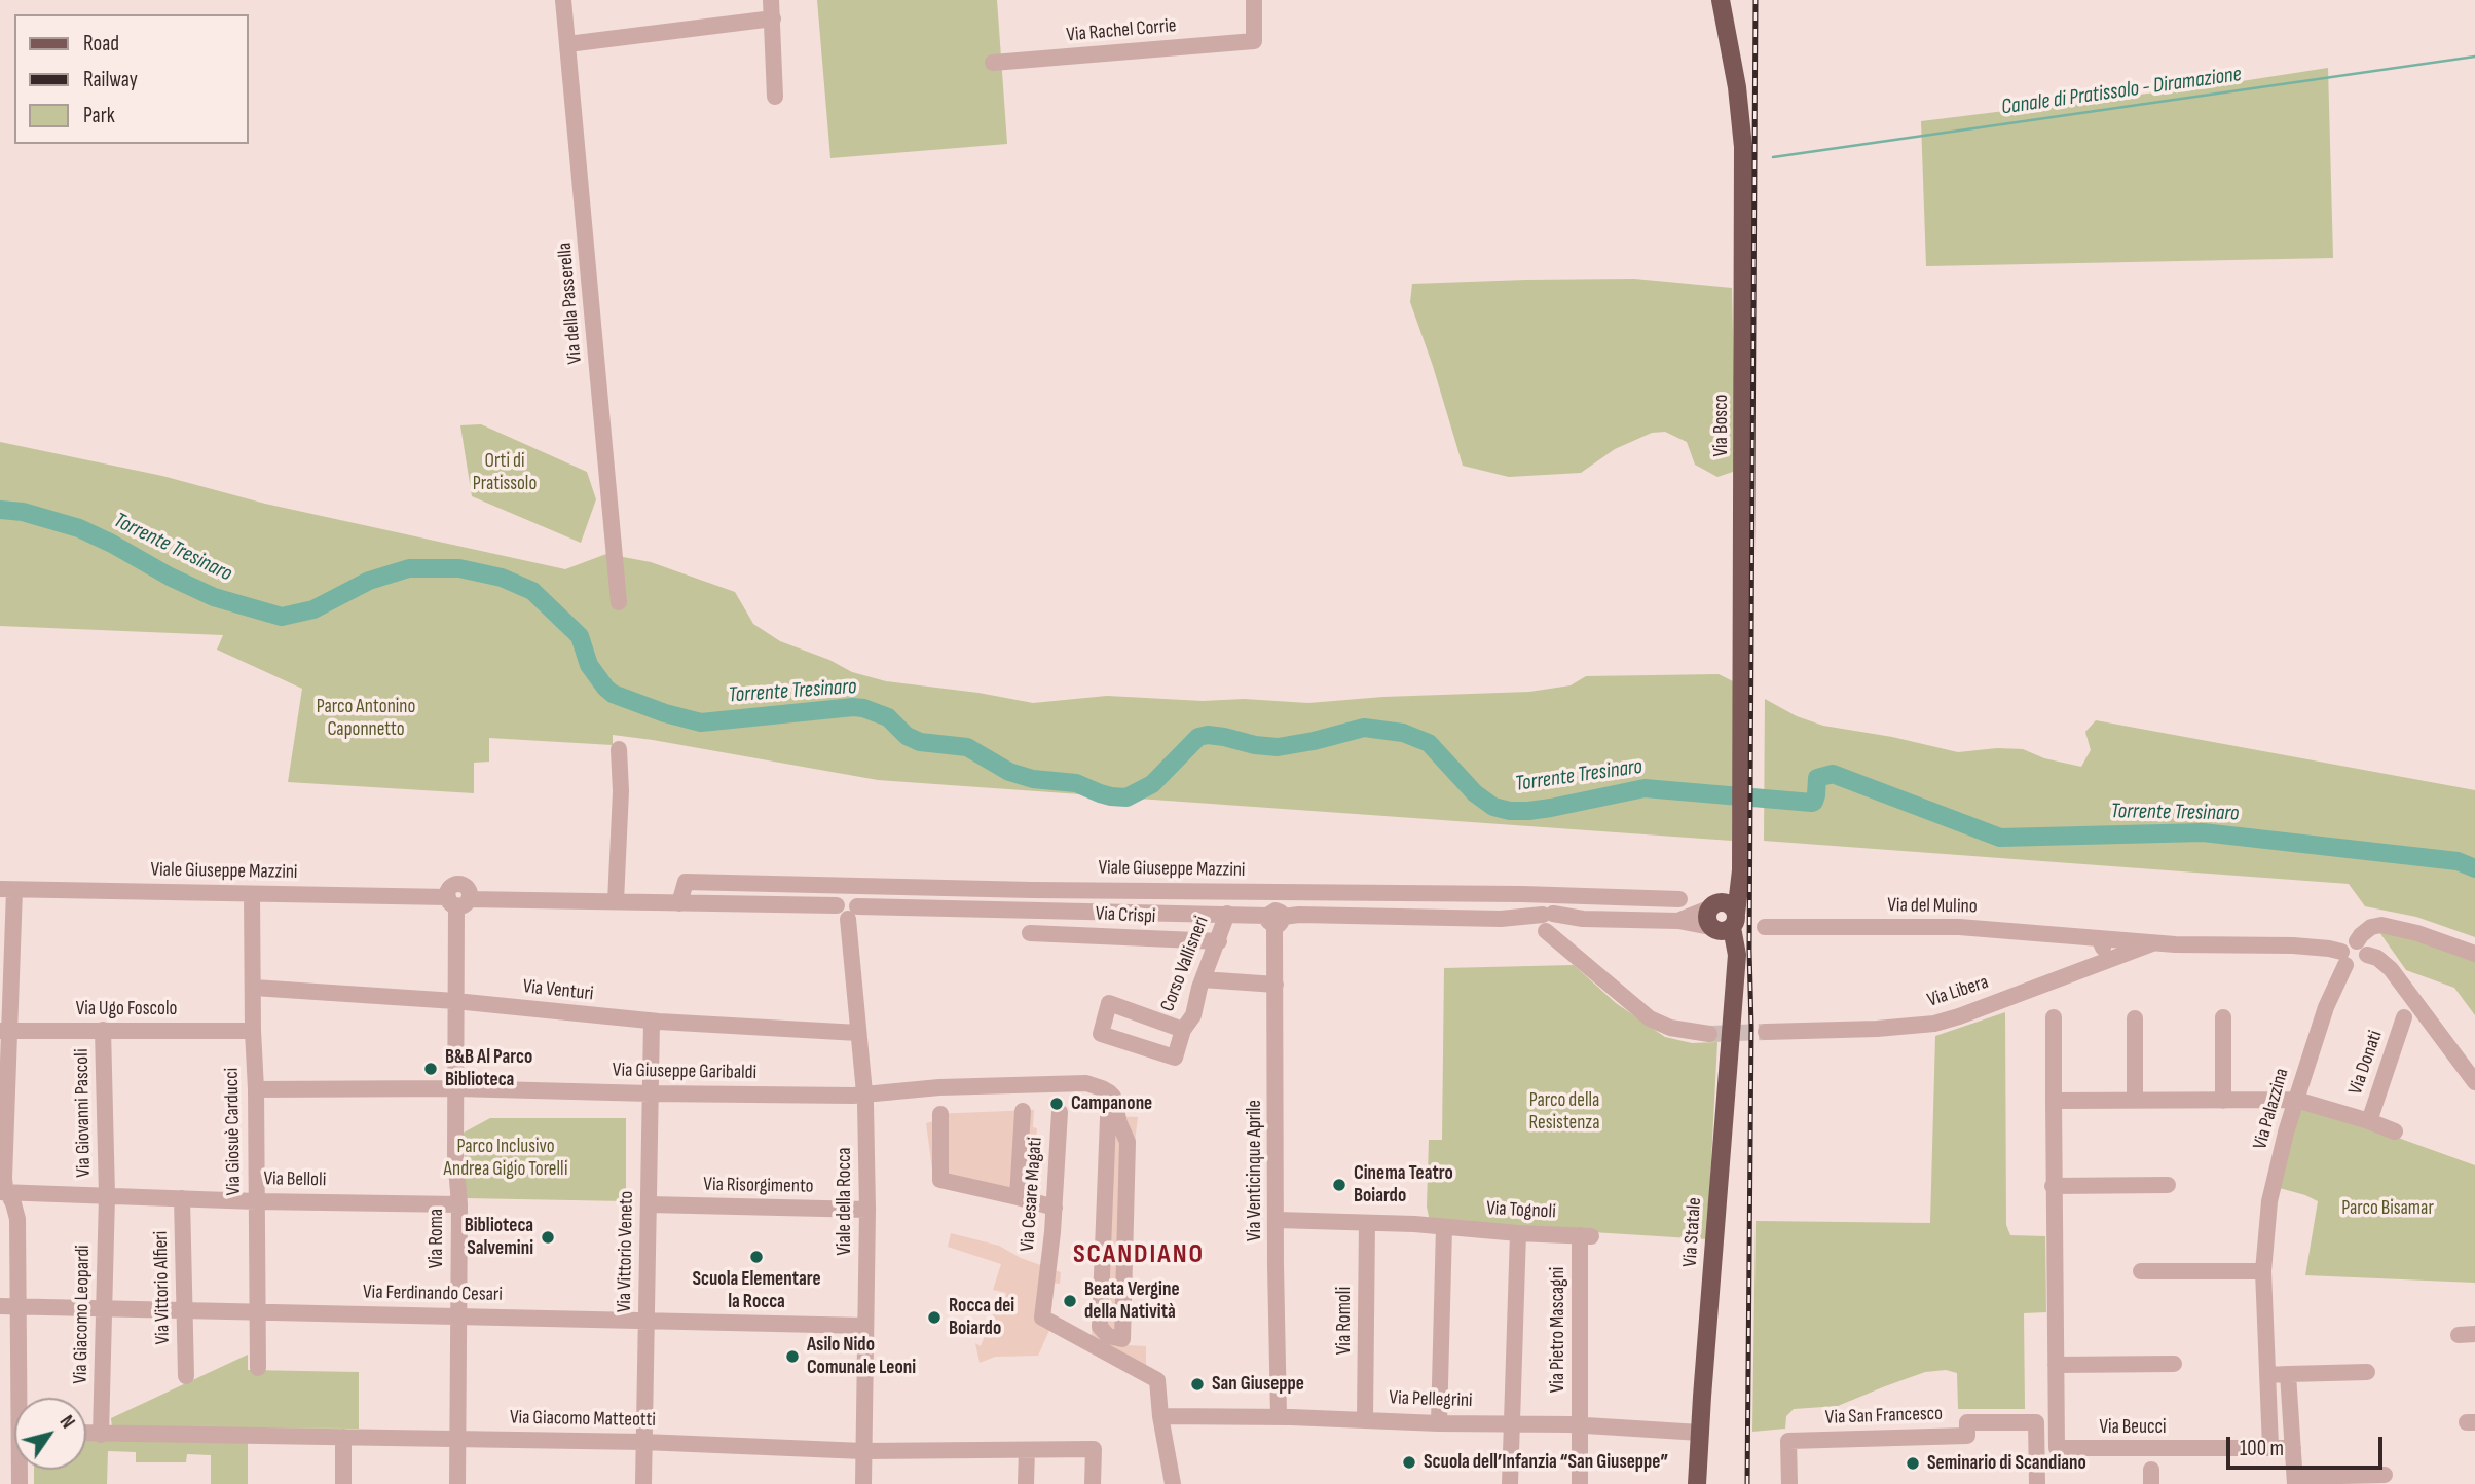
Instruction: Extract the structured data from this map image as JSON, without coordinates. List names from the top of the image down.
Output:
{
  "streets": {
    "main road": ["Via Bosco", "Via Statale"],
    "street": [
      "Via Rachel Corrie",
      "Via della Passerella",
      "Viale Giuseppe Mazzini",
      "Via del Mulino",
      "Via Crispi",
      "Corso Vallisneri",
      "Via Venturi",
      "Via Libera",
      "Via Ugo Foscolo",
      "Via Donati",
      "Via Giuseppe Garibaldi",
      "Via Palazzina",
      "Via Giovanni Pascoli",
      "Via Giosuè Carducci",
      "Via Venticinque Aprile",
      "Via Belloli",
      "Via Risorgimento",
      "Via Cesare Magati",
      "Viale della Rocca",
      "Via Tognoli",
      "Via Roma",
      "Via Vittorio Veneto",
      "Via Vittorio Alfieri",
      "Via Ferdinando Cesari",
      "Via Giacomo Leopardi",
      "Via Romoli",
      "Via Pietro Mascagni",
      "Via Pellegrini",
      "Via San Francesco",
      "Via Giacomo Matteotti",
      "Via Beucci"
    ]
  },
  "crossings": [
    ["Via Bosco", "Via Statale"],
    ["Viale Giuseppe Mazzini", "Corso Vallisneri"],
    ["Viale Giuseppe Mazzini", "Via Giosuè Carducci"],
    ["Viale Giuseppe Mazzini", "Via Venticinque Aprile"],
    ["Viale Giuseppe Mazzini", "Viale della Rocca"],
    ["Viale Giuseppe Mazzini", "Via Statale"],
    ["Viale Giuseppe Mazzini", "Via Roma"],
    ["Via del Mulino", "Via Libera"],
    ["Via del Mulino", "Via Palazzina"],
    ["Via Crispi", "Corso Vallisneri"],
    ["Via Venturi", "Via Giosuè Carducci"],
    ["Via Venturi", "Viale della Rocca"],
    ["Via Venturi", "Via Roma"],
    ["Via Venturi", "Via Vittorio Veneto"],
    ["Via Ugo Foscolo", "Via Giovanni Pascoli"],
    ["Via Ugo Foscolo", "Via Giosuè Carducci"],
    ["Via Giuseppe Garibaldi", "Via Giosuè Carducci"],
    ["Via Giuseppe Garibaldi", "Via Cesare Magati"],
    ["Via Giuseppe Garibaldi", "Viale della Rocca"],
    ["Via Giuseppe Garibaldi", "Via Roma"],
    ["Via Giuseppe Garibaldi", "Via Vittorio Veneto"],
    ["Via Palazzina", "Via Beucci"],
    ["Via Giovanni Pascoli", "Via Belloli"],
    ["Via Giovanni Pascoli", "Via Giacomo Leopardi"],
    ["Via Giosuè Carducci", "Via Belloli"],
    ["Via Giosuè Carducci", "Via Ferdinando Cesari"],
    ["Via Venticinque Aprile", "Via Tognoli"],
    ["Via Venticinque Aprile", "Via Pellegrini"],
    ["Via Belloli", "Via Roma"],
    ["Via Belloli", "Via Vittorio Alfieri"],
    ["Via Belloli", "Via Giacomo Leopardi"],
    ["Via Risorgimento", "Viale della Rocca"],
    ["Via Risorgimento", "Via Vittorio Veneto"],
    ["Via Cesare Magati", "Via Pellegrini"],
    ["Viale della Rocca", "Via Ferdinando Cesari"],
    ["Viale della Rocca", "Via Giacomo Matteotti"],
    ["Via Tognoli", "Via Romoli"],
    ["Via Tognoli", "Via Pietro Mascagni"],
    ["Via Statale", "Via Pellegrini"],
    ["Via Roma", "Via Ferdinando Cesari"],
    ["Via Roma", "Via Giacomo Matteotti"],
    ["Via Vittorio Veneto", "Via Ferdinando Cesari"],
    ["Via Vittorio Veneto", "Via Giacomo Matteotti"],
    ["Via Vittorio Alfieri", "Via Ferdinando Cesari"],
    ["Via Ferdinando Cesari", "Via Giacomo Leopardi"],
    ["Via Giacomo Leopardi", "Via Giacomo Matteotti"],
    ["Via Romoli", "Via Pellegrini"],
    ["Via Pietro Mascagni", "Via Pellegrini"]
  ],
  "districts": ["SCANDIANO"],
  "water": ["Canale di Pratissolo - Diramazione", "Torrente Tresinaro"],
  "parks": [
    "Orti di Pratissolo",
    "Parco Antonino Caponnetto",
    "Parco della Resistenza",
    "Parco Inclusivo Andrea Gigio Torelli",
    "Parco Bisamar"
  ],
  "places": [
    "B&B Al Parco Biblioteca",
    "Campanone",
    "Cinema Teatro Boiardo",
    "Biblioteca Salvemini",
    "Scuola Elementare la Rocca",
    "Beata Vergine della Natività",
    "Rocca dei Boiardo",
    "Asilo Nido Comunale Leoni",
    "San Giuseppe",
    "Scuola dell’Infanzia “San Giuseppe”",
    "Seminario di Scandiano"
  ],
  "legend": ["Road", "Railway", "Park"],
  "scale_bar": "100 m",
  "north": "top right"
}
